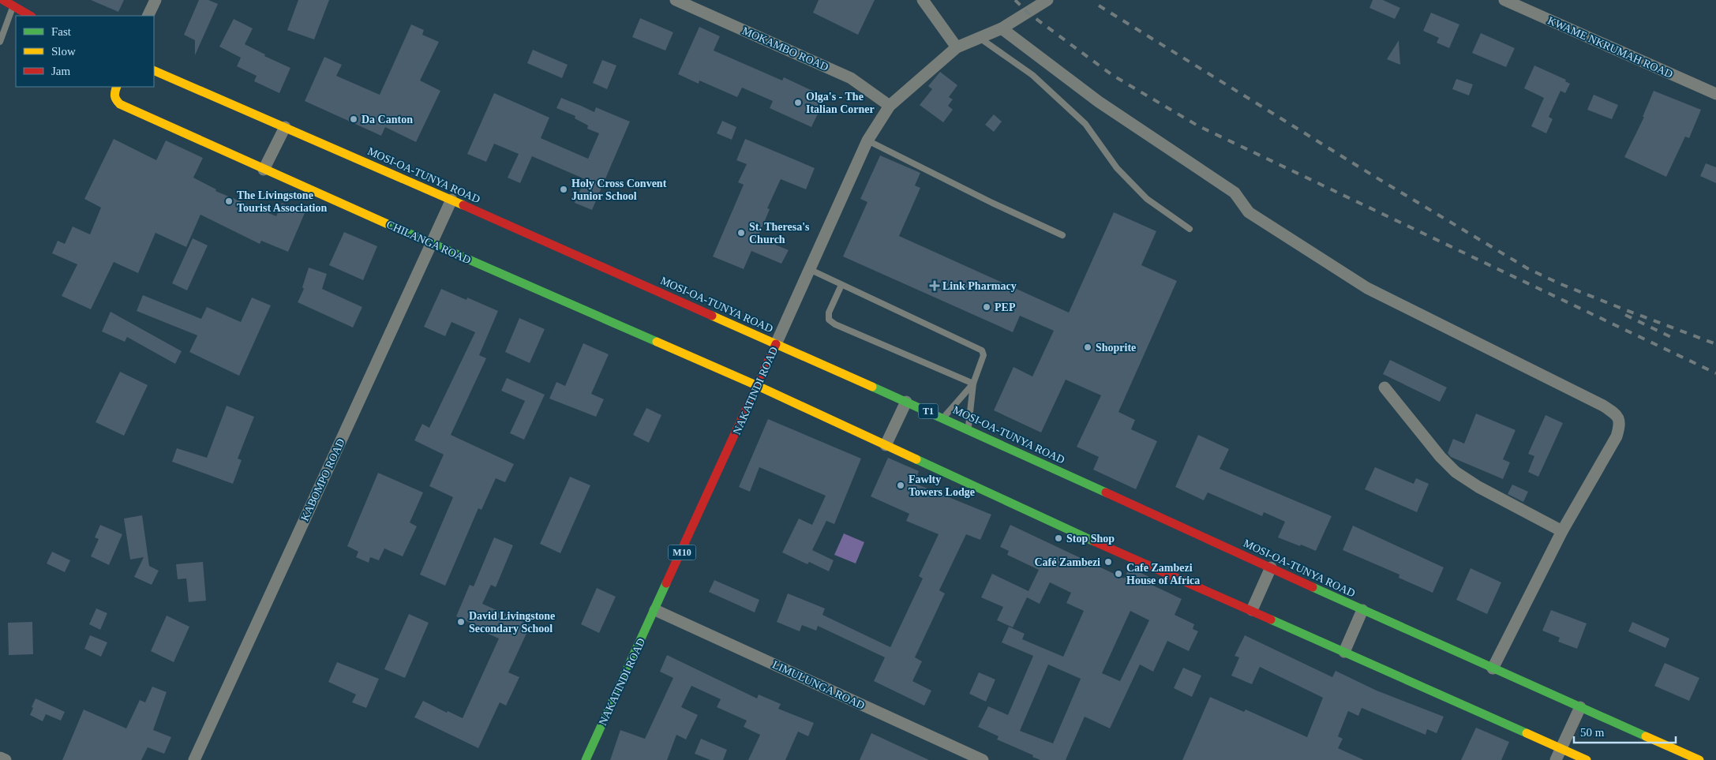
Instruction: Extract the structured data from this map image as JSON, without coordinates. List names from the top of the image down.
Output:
{
  "streets": {
    "main road": [
      "MOSI-OA-TUNYA ROAD",
      "CHILANGA ROAD",
      "NAKATINDI ROAD",
      "T1",
      "M10"
    ],
    "street": [
      "KWAME NKRUMAH ROAD",
      "MOKAMBO ROAD",
      "KABOMPO ROAD",
      "LIMULUNGA ROAD"
    ]
  },
  "crossings": [
    ["MOKAMBO ROAD", "NAKATINDI ROAD"],
    ["MOSI-OA-TUNYA ROAD", "NAKATINDI ROAD"],
    ["MOSI-OA-TUNYA ROAD", "KABOMPO ROAD"],
    ["CHILANGA ROAD", "NAKATINDI ROAD"],
    ["CHILANGA ROAD", "KABOMPO ROAD"],
    ["NAKATINDI ROAD", "LIMULUNGA ROAD"]
  ],
  "places": {
    "other": [
      "Olga's - The Italian Corner",
      "Da Canton",
      "Holy Cross Convent Junior School",
      "The Livingstone Tourist Association",
      "St. Theresa's Church",
      "PEP",
      "Shoprite",
      "Fawlty Towers Lodge",
      "Stop Shop",
      "Café Zambezi",
      "Cafe Zambezi House of Africa",
      "David Livingstone Secondary School"
    ],
    "health": ["Link Pharmacy"]
  },
  "legend": ["Fast", "Slow", "Jam"],
  "scale_bar": "50 m"
}
